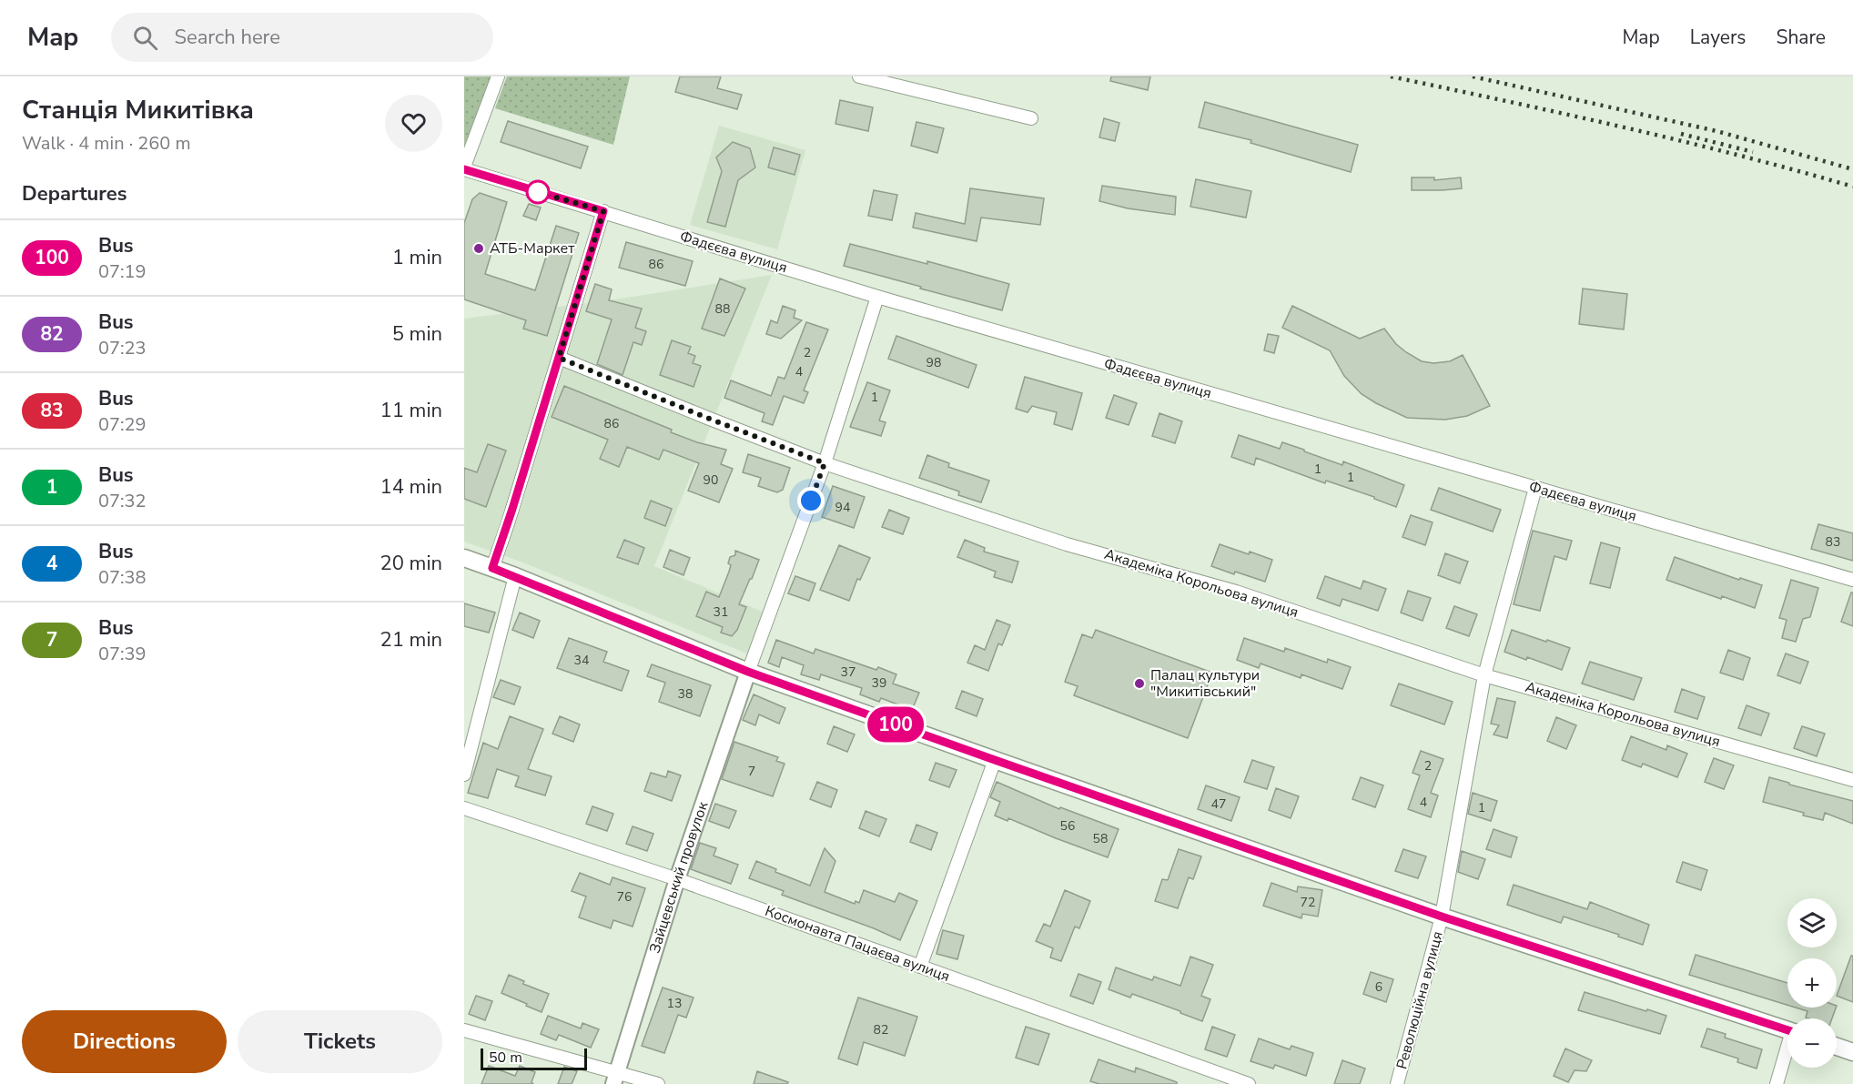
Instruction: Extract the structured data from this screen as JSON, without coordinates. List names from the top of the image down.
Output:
{
  "streets": {
    "street": [
      "Фадєєва вулиця",
      "Академіка Корольова вулиця",
      "Зайцевський провулок",
      "Космонавта Пацаєва вулиця",
      "Революційна вулиця"
    ]
  },
  "crossings": [
    ["Фадєєва вулиця", "Революційна вулиця"],
    ["Академіка Корольова вулиця", "Революційна вулиця"],
    ["Зайцевський провулок", "Космонавта Пацаєва вулиця"]
  ],
  "places": ["АТБ-Маркет", "Палац культури \"Микитівський\""],
  "lines": ["bus line 100"],
  "house_numbers": [
    "86",
    "88",
    "2",
    "98",
    "4",
    "1",
    "86",
    "1",
    "1",
    "90",
    "94",
    "83",
    "31",
    "34",
    "37",
    "39",
    "38",
    "2",
    "7",
    "4",
    "47",
    "1",
    "56",
    "58",
    "76",
    "72",
    "6",
    "13",
    "82"
  ],
  "scale_bar": "50 m",
  "page": {
    "header": "Map",
    "search": "Search here",
    "nav": ["Map", "Layers", "Share"],
    "heading": [
      ["Станція Микитівка", "Walk · 4 min · 260 m"],
      "Departures"
    ],
    "on_map": "100",
    "list": [
      {
        "mark": "100",
        "name": "Bus",
        "note": "07:19",
        "value": "1 min"
      },
      {
        "mark": "82",
        "name": "Bus",
        "note": "07:23",
        "value": "5 min"
      },
      {
        "mark": "83",
        "name": "Bus",
        "note": "07:29",
        "value": "11 min"
      },
      {
        "mark": "1",
        "name": "Bus",
        "note": "07:32",
        "value": "14 min"
      },
      {
        "mark": "4",
        "name": "Bus",
        "note": "07:38",
        "value": "20 min"
      },
      {
        "mark": "7",
        "name": "Bus",
        "note": "07:39",
        "value": "21 min"
      }
    ],
    "map_buttons": ["+", "−"],
    "buttons": ["Directions", "Tickets"],
    "scale": "50 m"
  }
}
